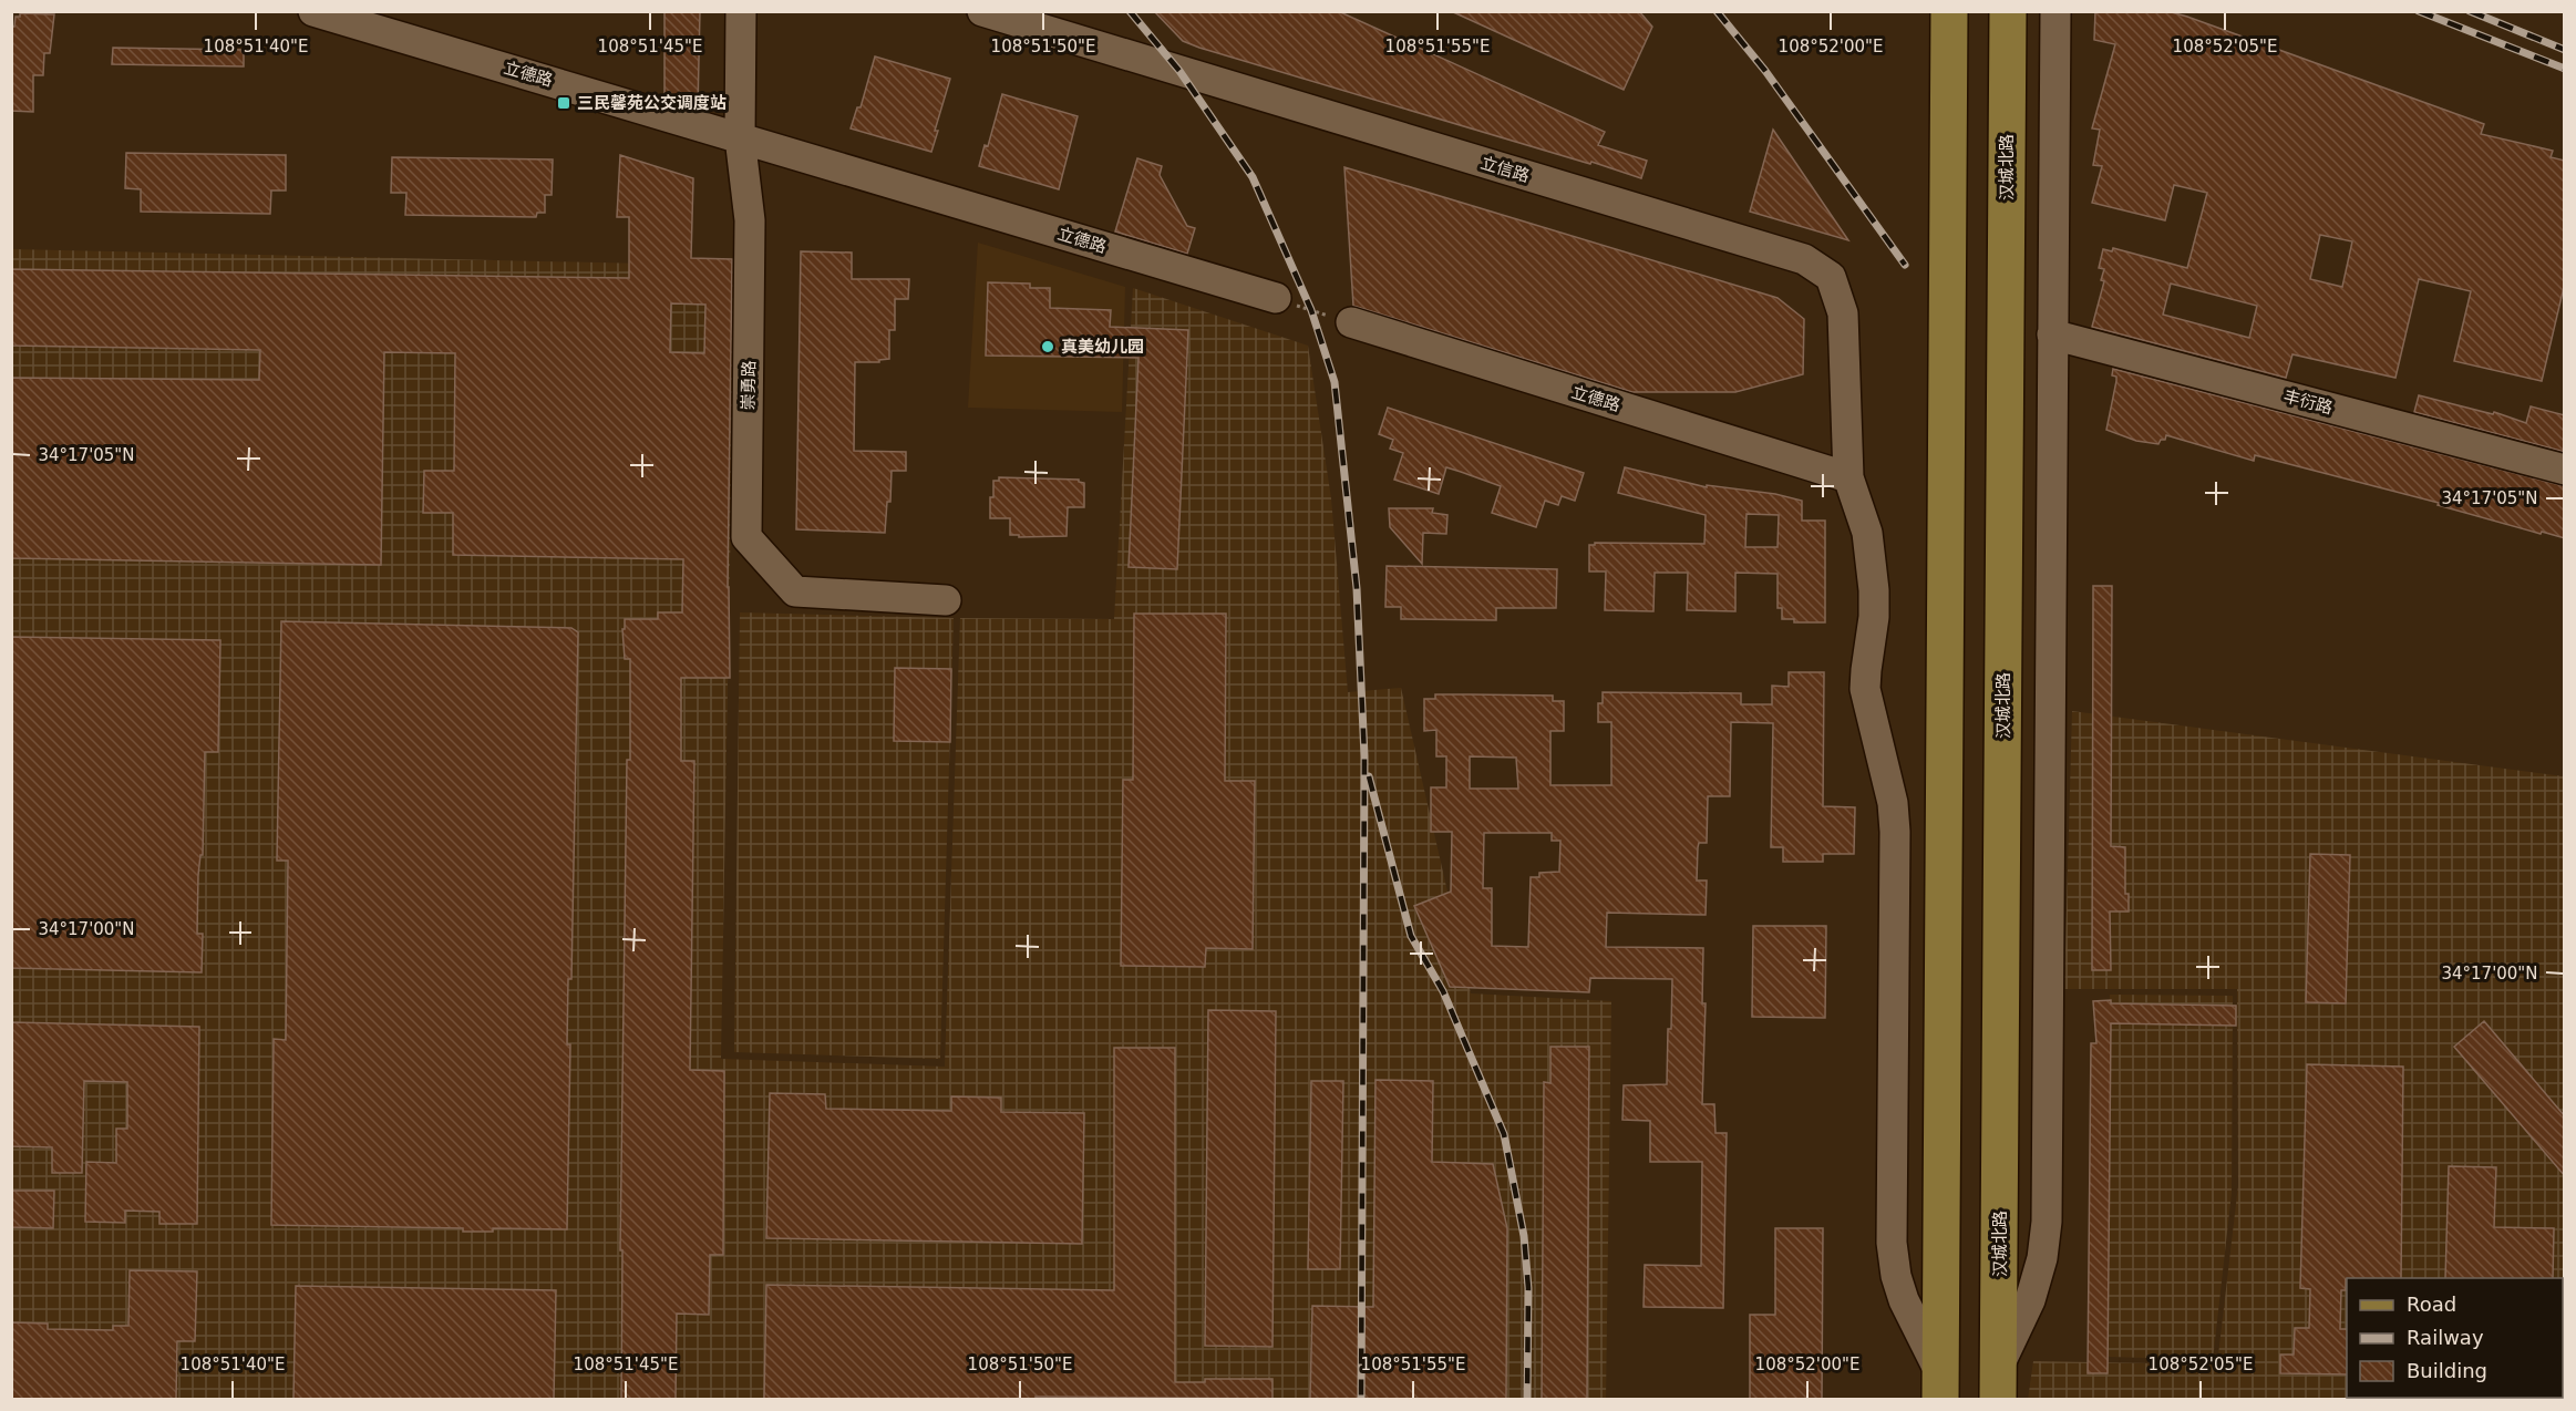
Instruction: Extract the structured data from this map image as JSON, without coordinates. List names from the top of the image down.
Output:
{
  "streets": {
    "main road": ["汉城北路"],
    "street": [
      "立德路",
      "立信路",
      "崇勇路",
      "丰衍路"
    ]
  },
  "crossings": [
    ["立德路", "立信路"],
    ["立德路", "崇勇路"]
  ],
  "places": {
    "transit": ["三民馨苑公交调度站"],
    "other": ["真美幼儿园"]
  },
  "legend": ["Road", "Railway", "Building"],
  "coordinates": [
    "108°51'40\"E",
    "108°51'45\"E",
    "108°51'50\"E",
    "108°51'55\"E",
    "108°52'00\"E",
    "108°52'05\"E",
    "34°17'05\"N",
    "34°17'00\"N"
  ]
}
